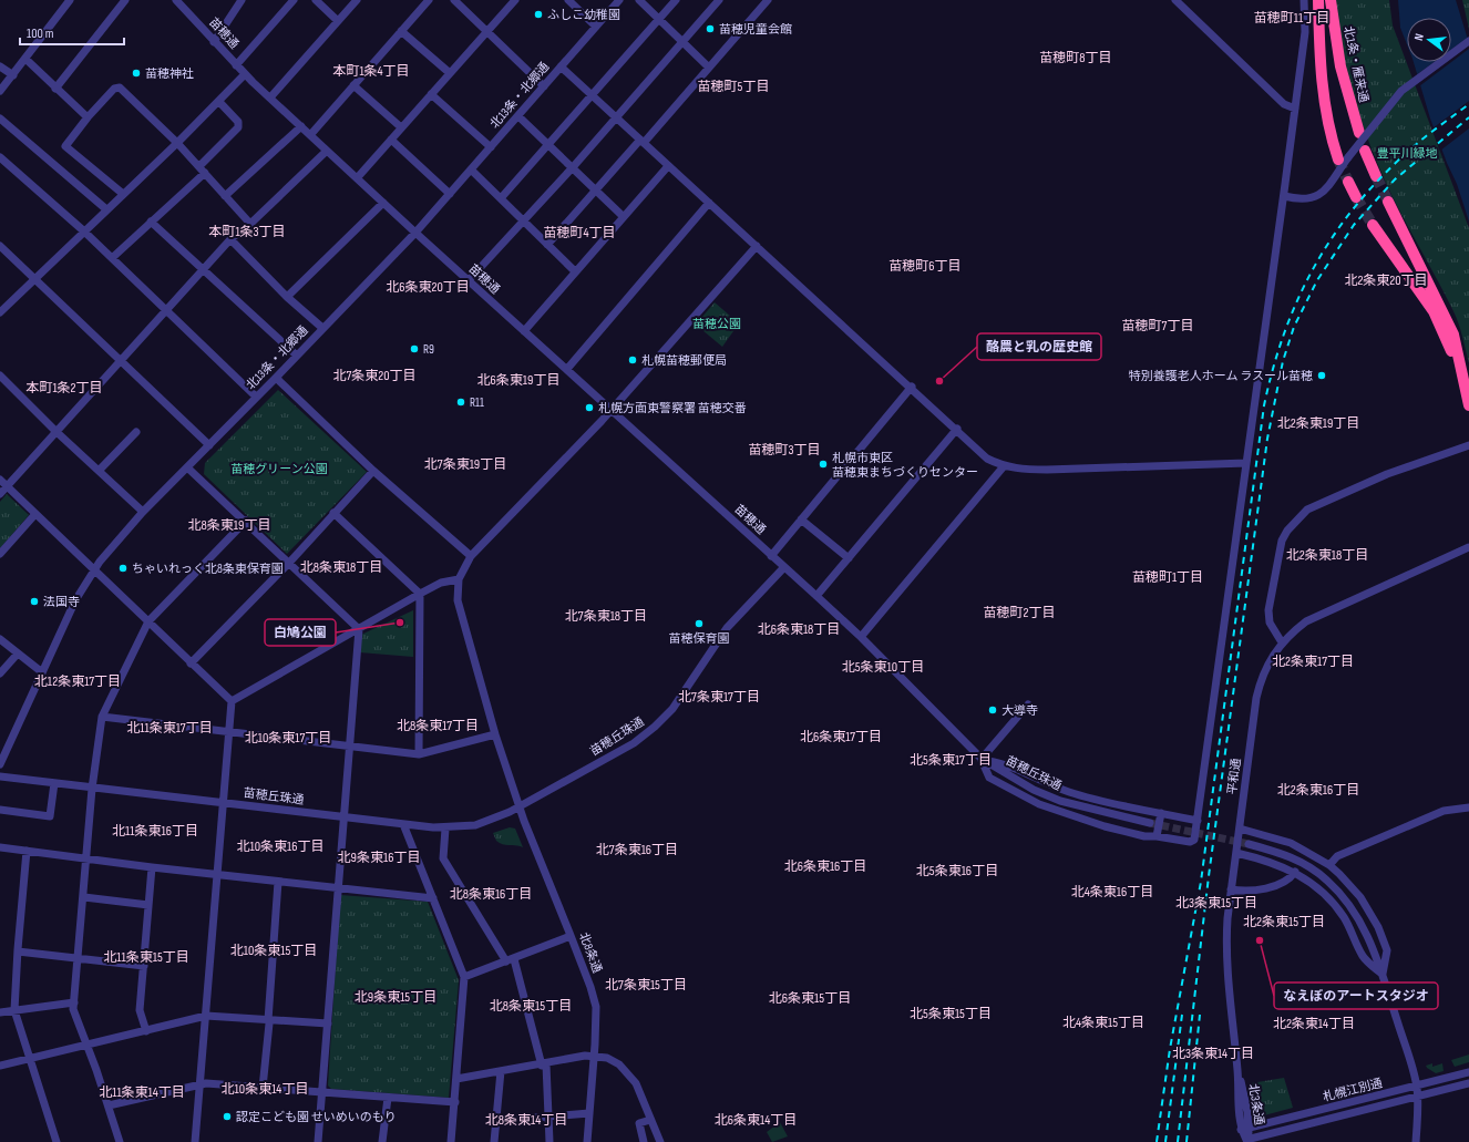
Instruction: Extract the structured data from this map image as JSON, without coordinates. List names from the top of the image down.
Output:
{
  "streets": {
    "highway": ["北1条・雁来通"],
    "street": [
      "苗穂通",
      "北13条・北郷通",
      "苗穂丘珠通",
      "平和通",
      "北8条通",
      "札幌江別通",
      "北3条通"
    ]
  },
  "crossings": [
    ["苗穂通", "北13条・北郷通"],
    ["苗穂通", "苗穂丘珠通"],
    ["苗穂丘珠通", "北8条通"],
    ["平和通", "札幌江別通"],
    ["平和通", "北3条通"],
    ["札幌江別通", "北3条通"]
  ],
  "districts": [
    "苗穂町11丁目",
    "苗穂町8丁目",
    "本町1条4丁目",
    "苗穂町5丁目",
    "本町1条3丁目",
    "苗穂町4丁目",
    "苗穂町6丁目",
    "北2条東20丁目",
    "北6条東20丁目",
    "苗穂町7丁目",
    "北7条東20丁目",
    "北6条東19丁目",
    "本町1条2丁目",
    "北2条東19丁目",
    "苗穂町3丁目",
    "北7条東19丁目",
    "北8条東19丁目",
    "北2条東18丁目",
    "北8条東18丁目",
    "苗穂町1丁目",
    "苗穂町2丁目",
    "北7条東18丁目",
    "北6条東18丁目",
    "北2条東17丁目",
    "北5条東10丁目",
    "北12条東17丁目",
    "北7条東17丁目",
    "北8条東17丁目",
    "北11条東17丁目",
    "北6条東17丁目",
    "北10条東17丁目",
    "北5条東17丁目",
    "北2条東16丁目",
    "北11条東16丁目",
    "北10条東16丁目",
    "北7条東16丁目",
    "北9条東16丁目",
    "北6条東16丁目",
    "北5条東16丁目",
    "北4条東16丁目",
    "北8条東16丁目",
    "北3条東15丁目",
    "北2条東15丁目",
    "北10条東15丁目",
    "北11条東15丁目",
    "北7条東15丁目",
    "北9条東15丁目",
    "北6条東15丁目",
    "北8条東15丁目",
    "北5条東15丁目",
    "北4条東15丁目",
    "北2条東14丁目",
    "北3条東14丁目",
    "北10条東14丁目",
    "北11条東14丁目",
    "北8条東14丁目",
    "北6条東14丁目"
  ],
  "parks": ["豊平川緑地", "苗穂公園", "苗穂グリーン公園"],
  "places": [
    "ふしこ幼稚園",
    "苗穂児童会館",
    "苗穂神社",
    "R9",
    "札幌苗穂郵便局",
    "特別養護老人ホーム ラスール苗穂",
    "酪農と乳の歴史館",
    "R11",
    "札幌方面東警察署 苗穂交番",
    "札幌市東区 苗穂東まちづくりセンター",
    "ちゃいれっく北8条東保育園",
    "法国寺",
    "白鳩公園",
    "苗穂保育園",
    "大導寺",
    "なえぼのアートスタジオ",
    "認定こども園 せいめいのもり"
  ],
  "scale_bar": "100 m",
  "north": "left"
}
